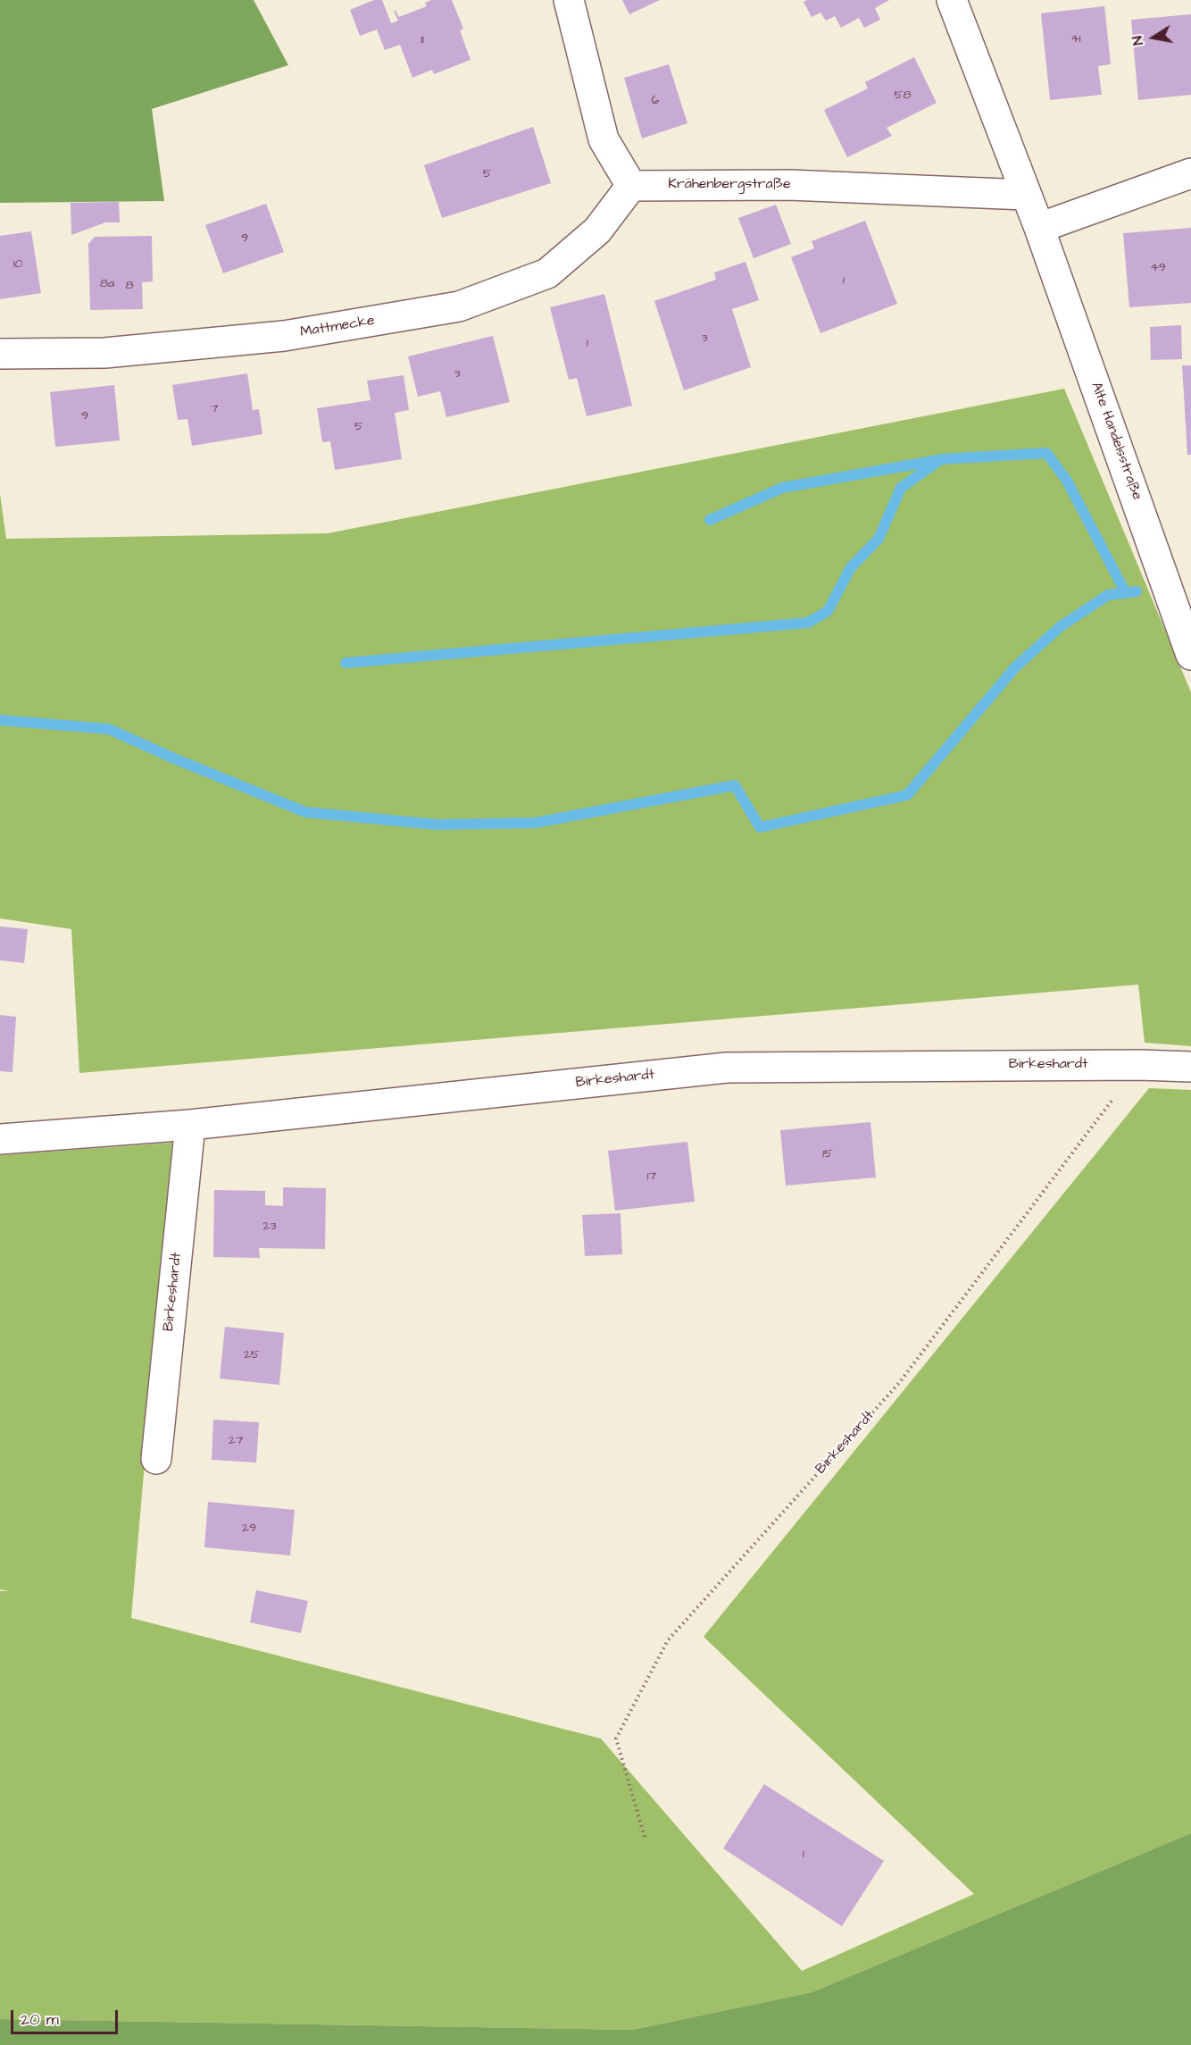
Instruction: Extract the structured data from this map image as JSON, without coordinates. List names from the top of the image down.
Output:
{
  "streets": {
    "street": [
      "Krähenbergstraße",
      "Mattmecke",
      "Alte Handelsstraße",
      "Birkeshardt"
    ]
  },
  "crossings": [
    ["Krähenbergstraße", "Mattmecke"],
    ["Krähenbergstraße", "Alte Handelsstraße"]
  ],
  "house_numbers": [
    "41",
    "11",
    "58",
    "6",
    "5",
    "9",
    "10",
    "49",
    "1",
    "8a",
    "8",
    "3",
    "1",
    "3",
    "7",
    "9",
    "5",
    "15",
    "17",
    "23",
    "25",
    "27",
    "29",
    "1"
  ],
  "scale_bar": "20 m",
  "north": "left"
}
